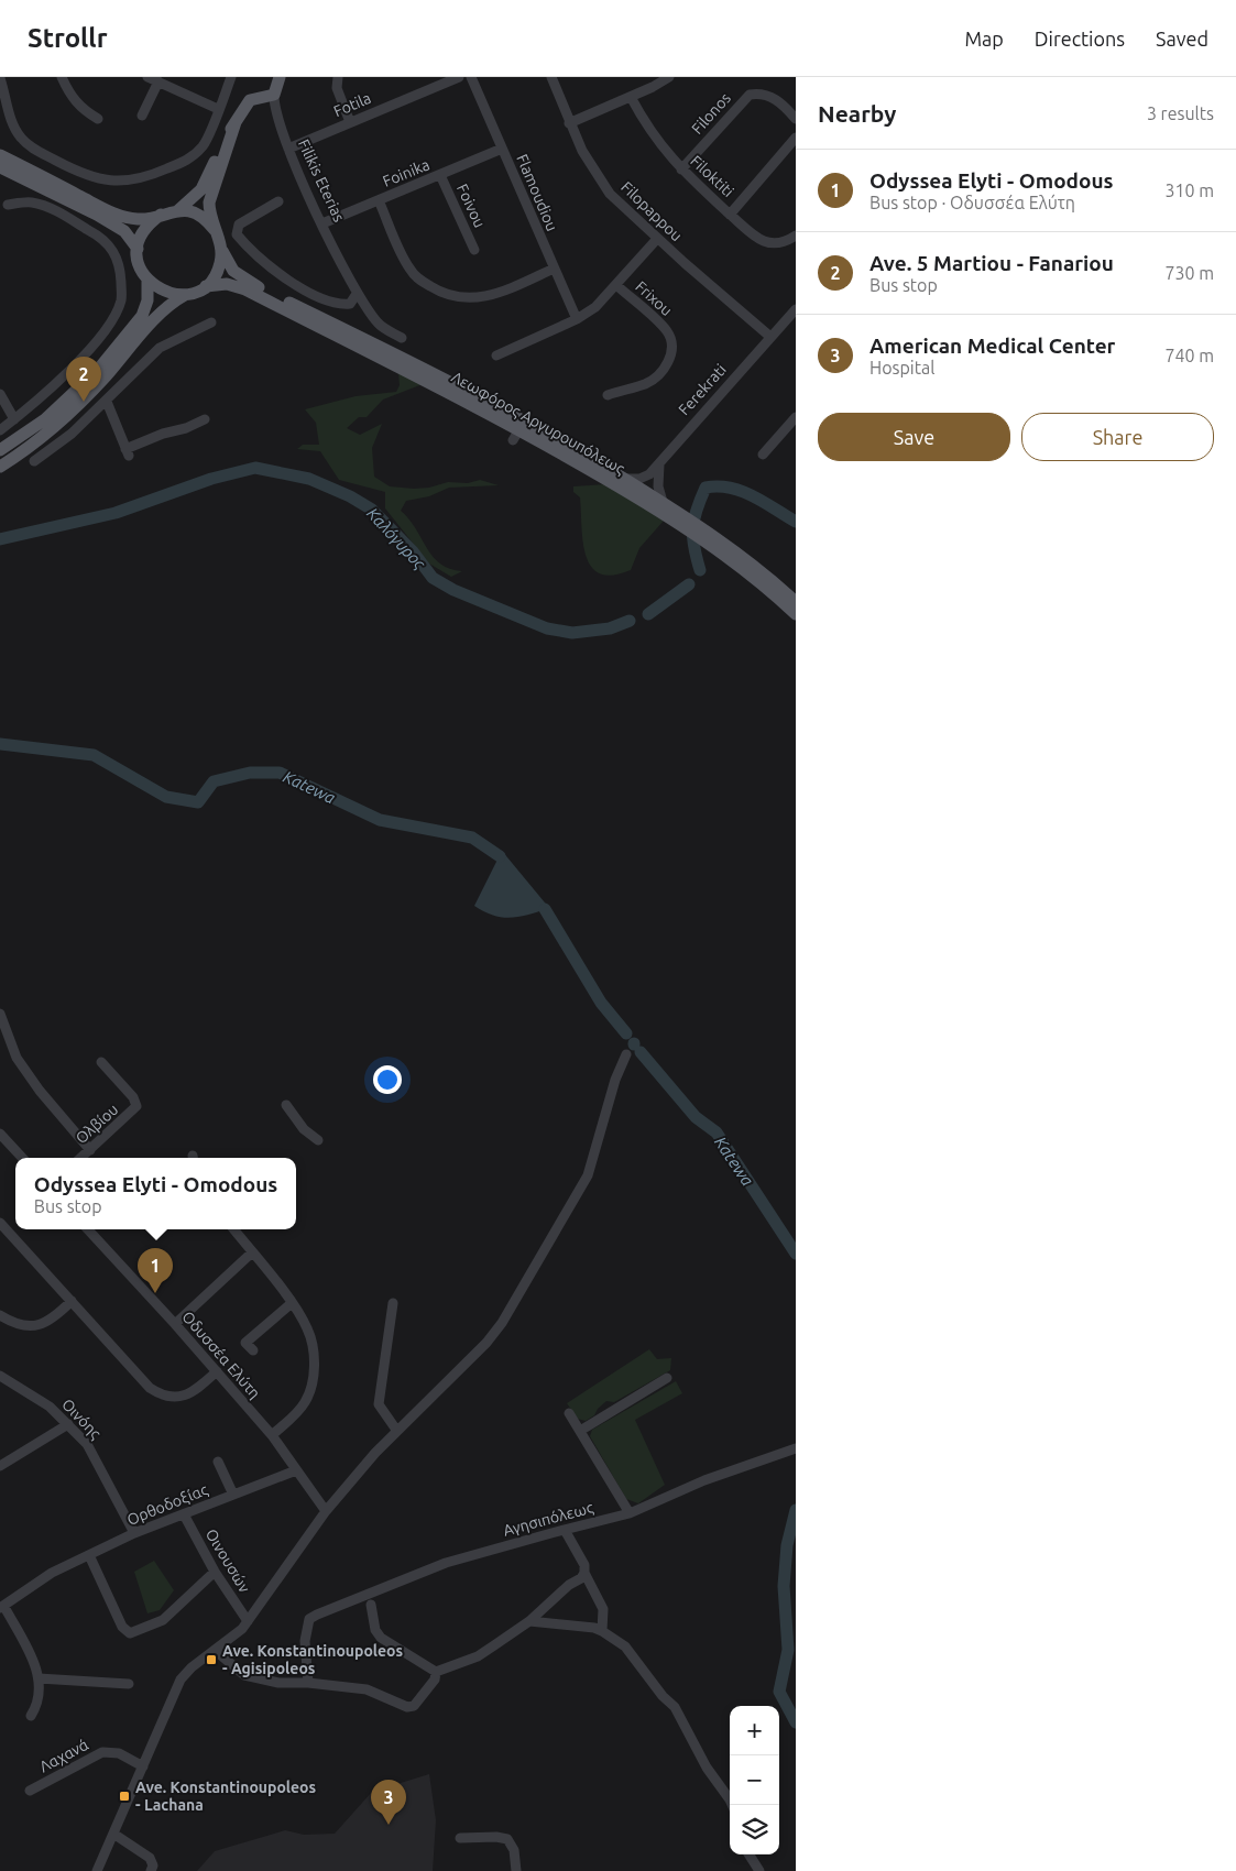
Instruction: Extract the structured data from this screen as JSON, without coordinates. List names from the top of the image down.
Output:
{
  "streets": {
    "main road": ["Filikis Eterias", "Λεωφόρος Αργυρουπόλεως"],
    "street": [
      "Fotila",
      "Filonos",
      "Foinika",
      "Filoktiti",
      "Flamoudiou",
      "Foivou",
      "Filopappou",
      "Frixou",
      "Ferekrati",
      "Ολβίου",
      "Οδυσσέα Ελύτη",
      "Οινόης",
      "Ορθοδοξίας",
      "Αγησιπόλεως",
      "Οινουσών",
      "Λαχανά"
    ]
  },
  "crossings": [
    ["Fotila", "Filikis Eterias"],
    ["Filonos", "Filoktiti"],
    ["Foinika", "Filikis Eterias"],
    ["Foinika", "Flamoudiou"],
    ["Foinika", "Foivou"],
    ["Filopappou", "Ferekrati"],
    ["Ferekrati", "Λεωφόρος Αργυρουπόλεως"],
    ["Οδυσσέα Ελύτη", "Ορθοδοξίας"],
    ["Οινόης", "Ορθοδοξίας"],
    ["Ορθοδοξίας", "Οινουσών"]
  ],
  "water": ["Καλόγυρος", "Katewa"],
  "places": {
    "transit": ["Ave. Konstantinoupoleos - Agisipoleos", "Ave. Konstantinoupoleos - Lachana"]
  },
  "page": {
    "header": "Strollr",
    "nav": ["Map", "Directions", "Saved"],
    "heading": ["Nearby", "3 results"],
    "list": [
      {
        "mark": "1",
        "name": "Odyssea Elyti - Omodous",
        "note": "Bus stop · Οδυσσέα Ελύτη",
        "value": "310 m"
      },
      {
        "mark": "2",
        "name": "Ave. 5 Martiou - Fanariou",
        "note": "Bus stop",
        "value": "730 m"
      },
      {
        "mark": "3",
        "name": "American Medical Center",
        "note": "Hospital",
        "value": "740 m"
      }
    ],
    "pins": ["2", "1", "3"],
    "buttons": ["Save", "Share"],
    "popup": ["Odyssea Elyti - Omodous", "Bus stop"],
    "map_buttons": ["+", "−"]
  }
}
